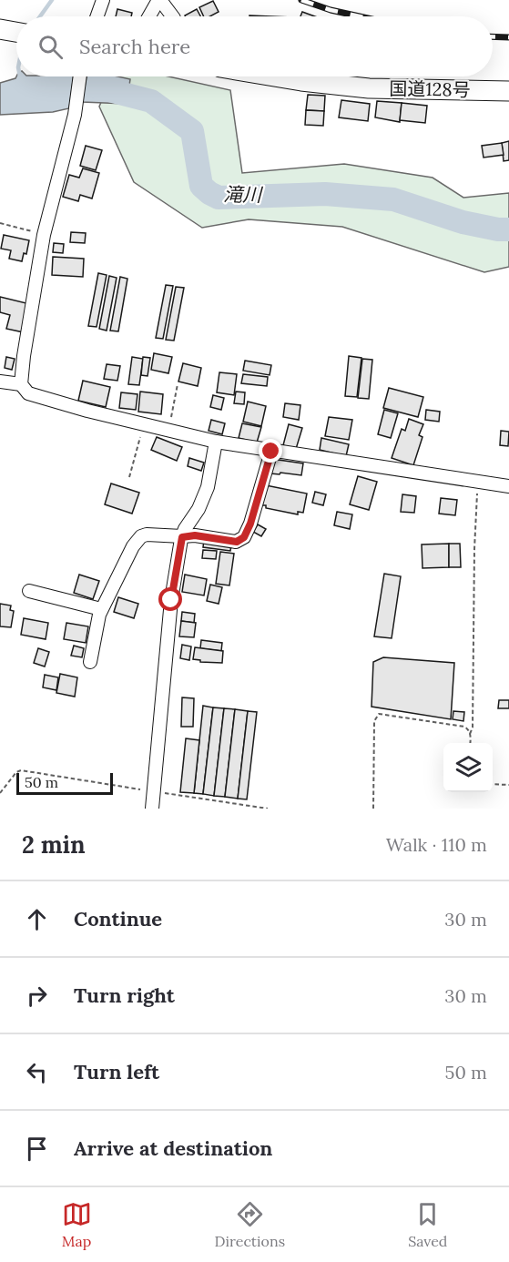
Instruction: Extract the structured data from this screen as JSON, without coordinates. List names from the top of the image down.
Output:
{
  "streets": {
    "highway": ["国道128号"]
  },
  "water": ["滝川"],
  "scale_bar": "50 m",
  "page": {
    "search": "Search here",
    "scale": "50 m",
    "heading": ["2 min", "Walk · 110 m"],
    "list": [
      ["Continue", "30 m"],
      ["Turn right", "30 m"],
      ["Turn left", "50 m"],
      "Arrive at destination"
    ],
    "nav": ["Map", "Directions", "Saved"]
  }
}
